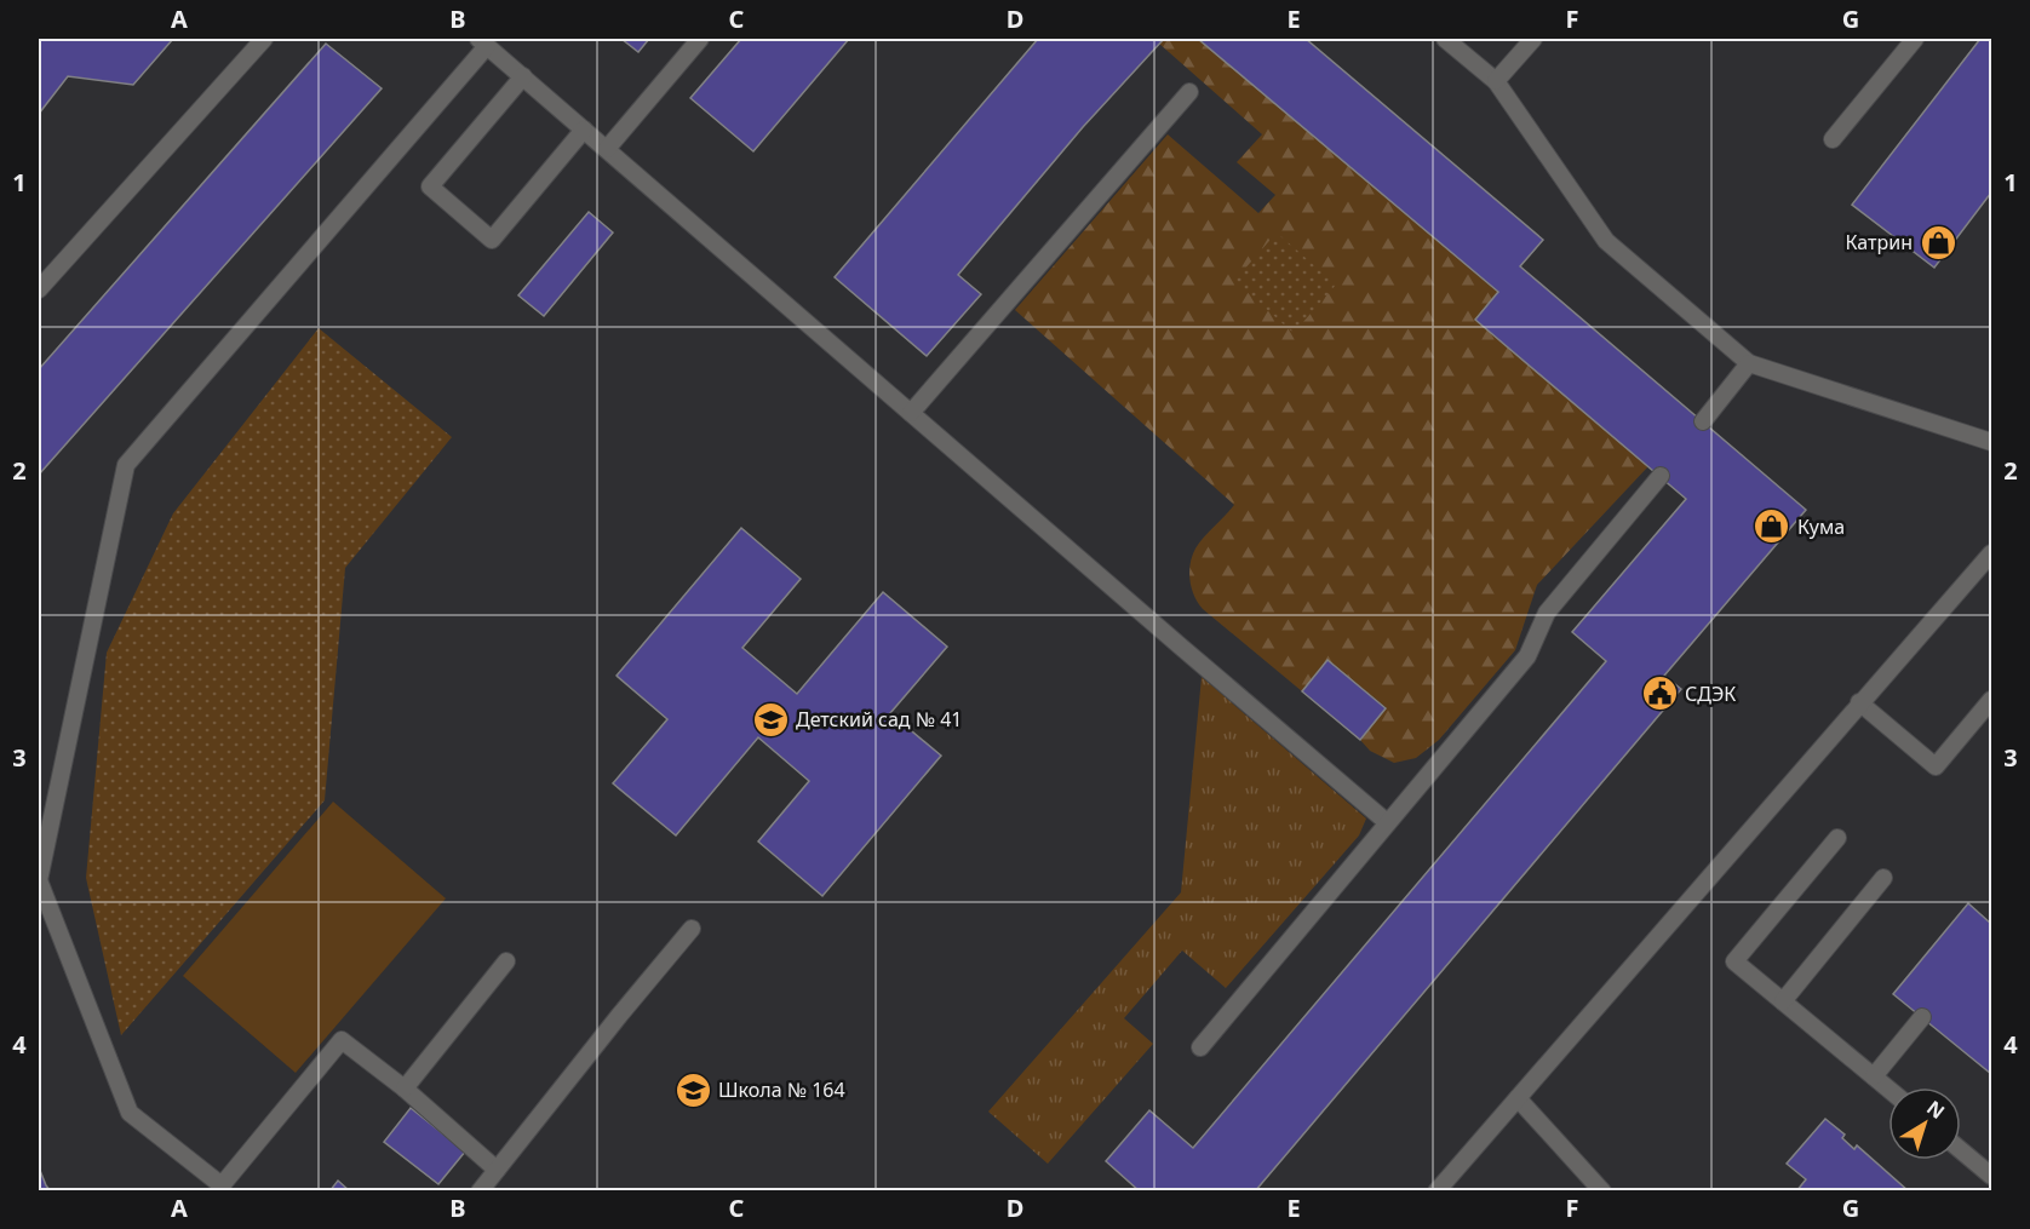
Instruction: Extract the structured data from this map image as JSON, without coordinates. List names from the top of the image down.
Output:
{
  "places": {
    "shop": ["Катрин", "Кума"],
    "public building": ["СДЭК"],
    "school or university": ["Детский сад № 41", "Школа № 164"]
  },
  "north": "top right",
  "grid": {
    "columns": [
      "A",
      "B",
      "C",
      "D",
      "E",
      "F",
      "G"
    ],
    "rows": [
      "1",
      "2",
      "3",
      "4"
    ]
  }
}
